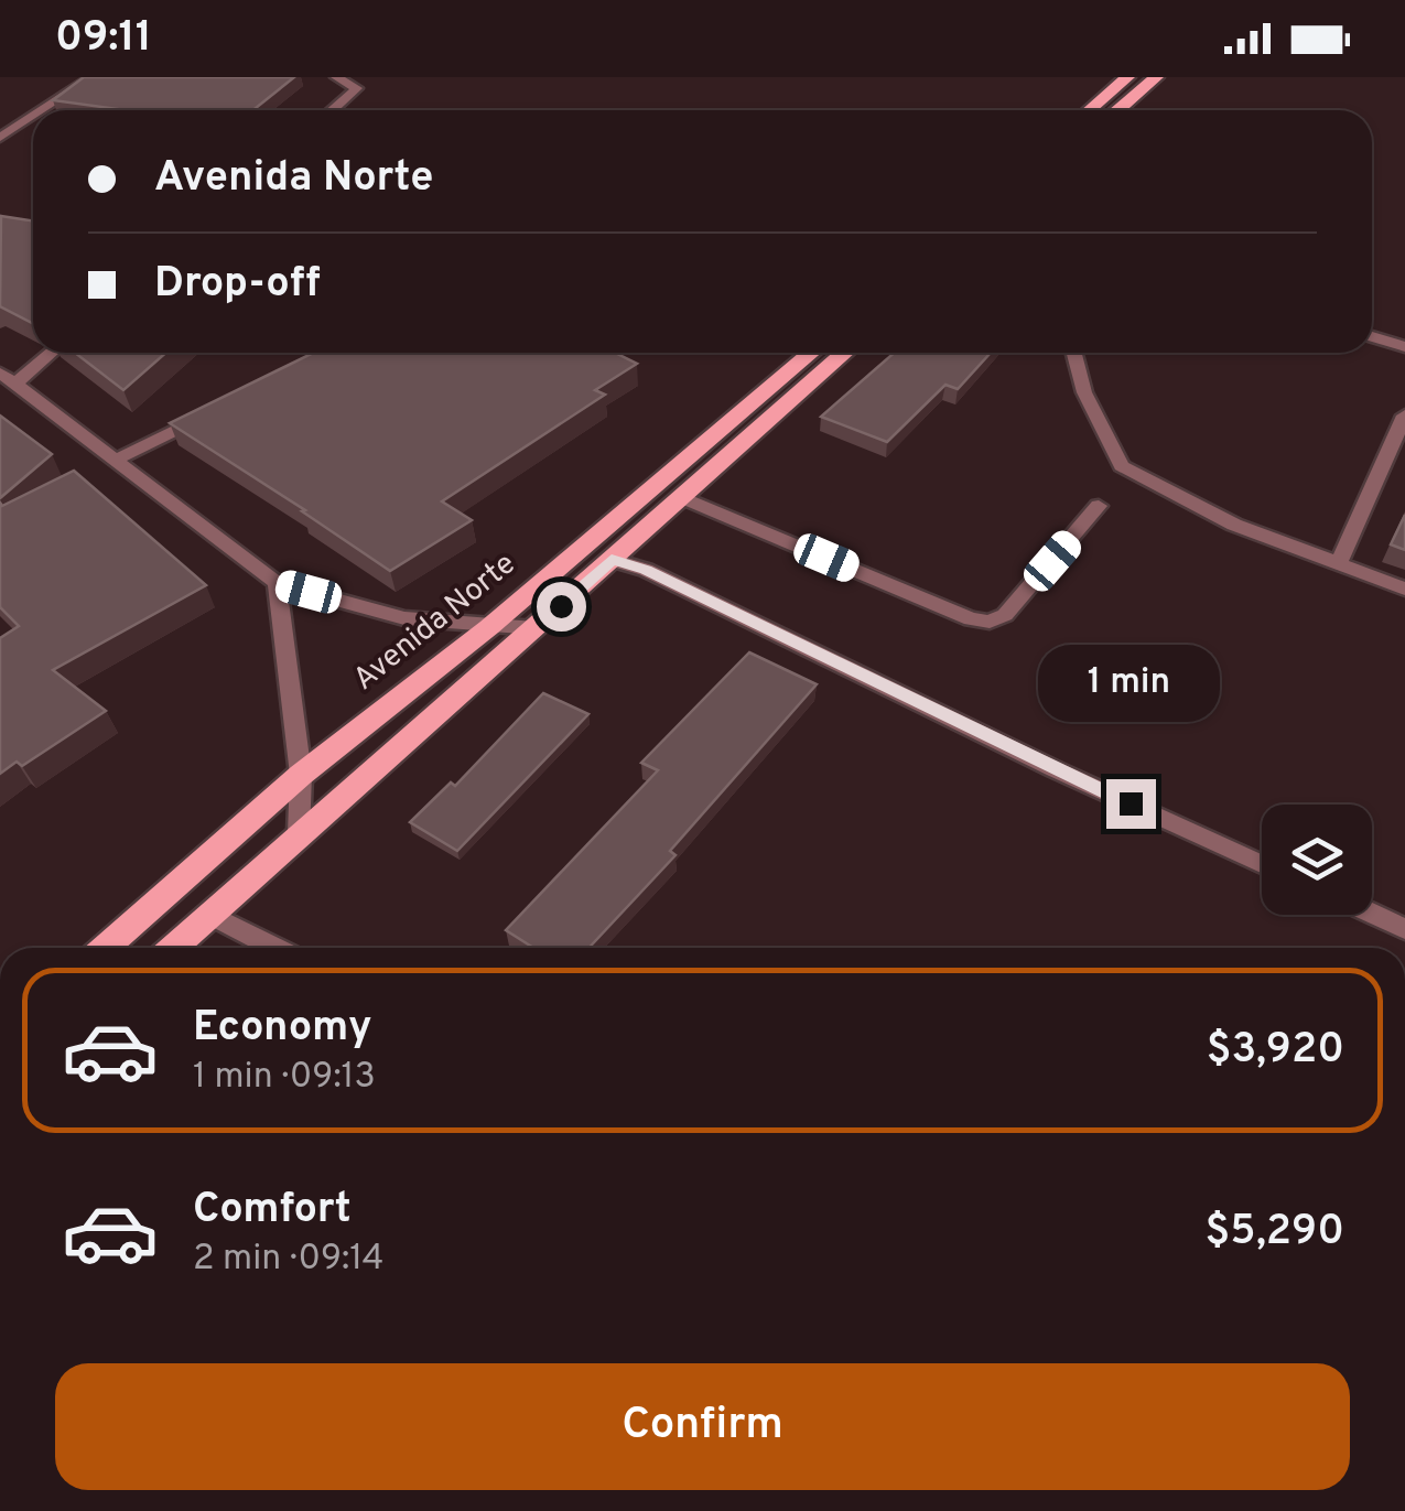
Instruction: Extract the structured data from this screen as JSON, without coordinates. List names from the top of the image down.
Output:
{
  "streets": {
    "main road": ["Avenida Norte"]
  },
  "page": {
    "status": "09:11",
    "banner": ["Avenida Norte", "Drop-off"],
    "bubble": "1 min",
    "list": [
      {
        "name": "Economy",
        "note": "1 min · 09:13",
        "value": "$3,920"
      },
      {
        "name": "Comfort",
        "note": "2 min · 09:14",
        "value": "$5,290"
      }
    ],
    "buttons": "Confirm"
  }
}
